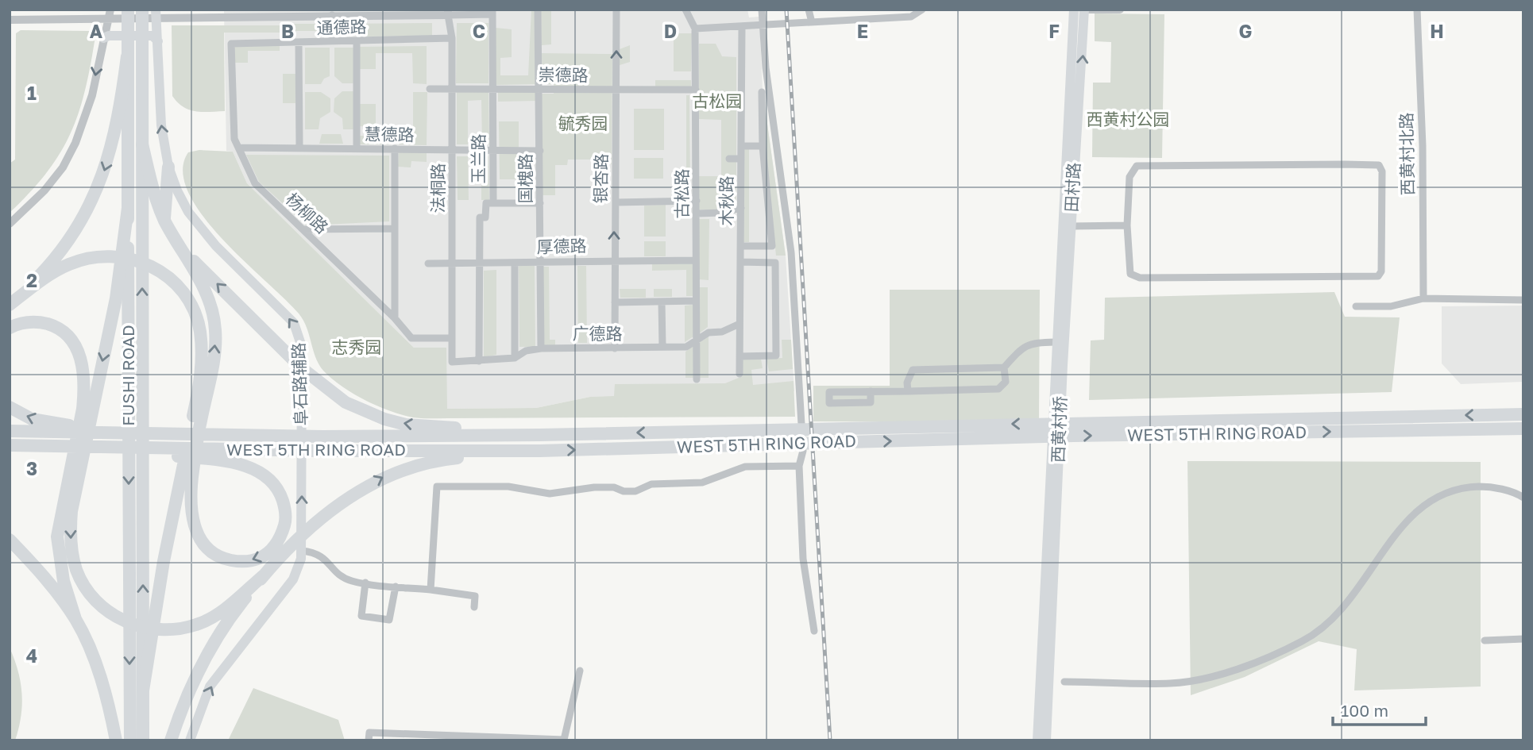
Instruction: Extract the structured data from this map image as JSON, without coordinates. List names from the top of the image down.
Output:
{
  "streets": {
    "highway": ["FUSHI ROAD", "WEST 5TH RING ROAD"],
    "main road": ["田村路", "阜石路辅路", "西黄村桥"],
    "street": [
      "通德路",
      "崇德路",
      "慧德路",
      "西黄村北路",
      "玉兰路",
      "国槐路",
      "银杏路",
      "法桐路",
      "古松路",
      "木秋路",
      "杨柳路",
      "厚德路",
      "广德路"
    ]
  },
  "crossings": [
    ["通德路", "法桐路"],
    ["通德路", "杨柳路"],
    ["崇德路", "玉兰路"],
    ["崇德路", "国槐路"],
    ["崇德路", "银杏路"],
    ["崇德路", "法桐路"],
    ["崇德路", "古松路"],
    ["慧德路", "玉兰路"],
    ["慧德路", "国槐路"],
    ["慧德路", "法桐路"],
    ["慧德路", "杨柳路"],
    ["玉兰路", "厚德路"],
    ["玉兰路", "广德路"],
    ["国槐路", "厚德路"],
    ["国槐路", "广德路"],
    ["银杏路", "厚德路"],
    ["银杏路", "广德路"],
    ["田村路", "西黄村桥"],
    ["法桐路", "杨柳路"],
    ["法桐路", "厚德路"],
    ["法桐路", "广德路"],
    ["古松路", "厚德路"],
    ["古松路", "广德路"],
    ["木秋路", "广德路"]
  ],
  "one_way": ["银杏路", "阜石路辅路"],
  "parks": [
    "古松园",
    "西黄村公园",
    "毓秀园",
    "志秀园"
  ],
  "scale_bar": "100 m",
  "grid": {
    "columns": [
      "A",
      "B",
      "C",
      "D",
      "E",
      "F",
      "G",
      "H"
    ],
    "rows": [
      "1",
      "2",
      "3",
      "4"
    ]
  }
}
